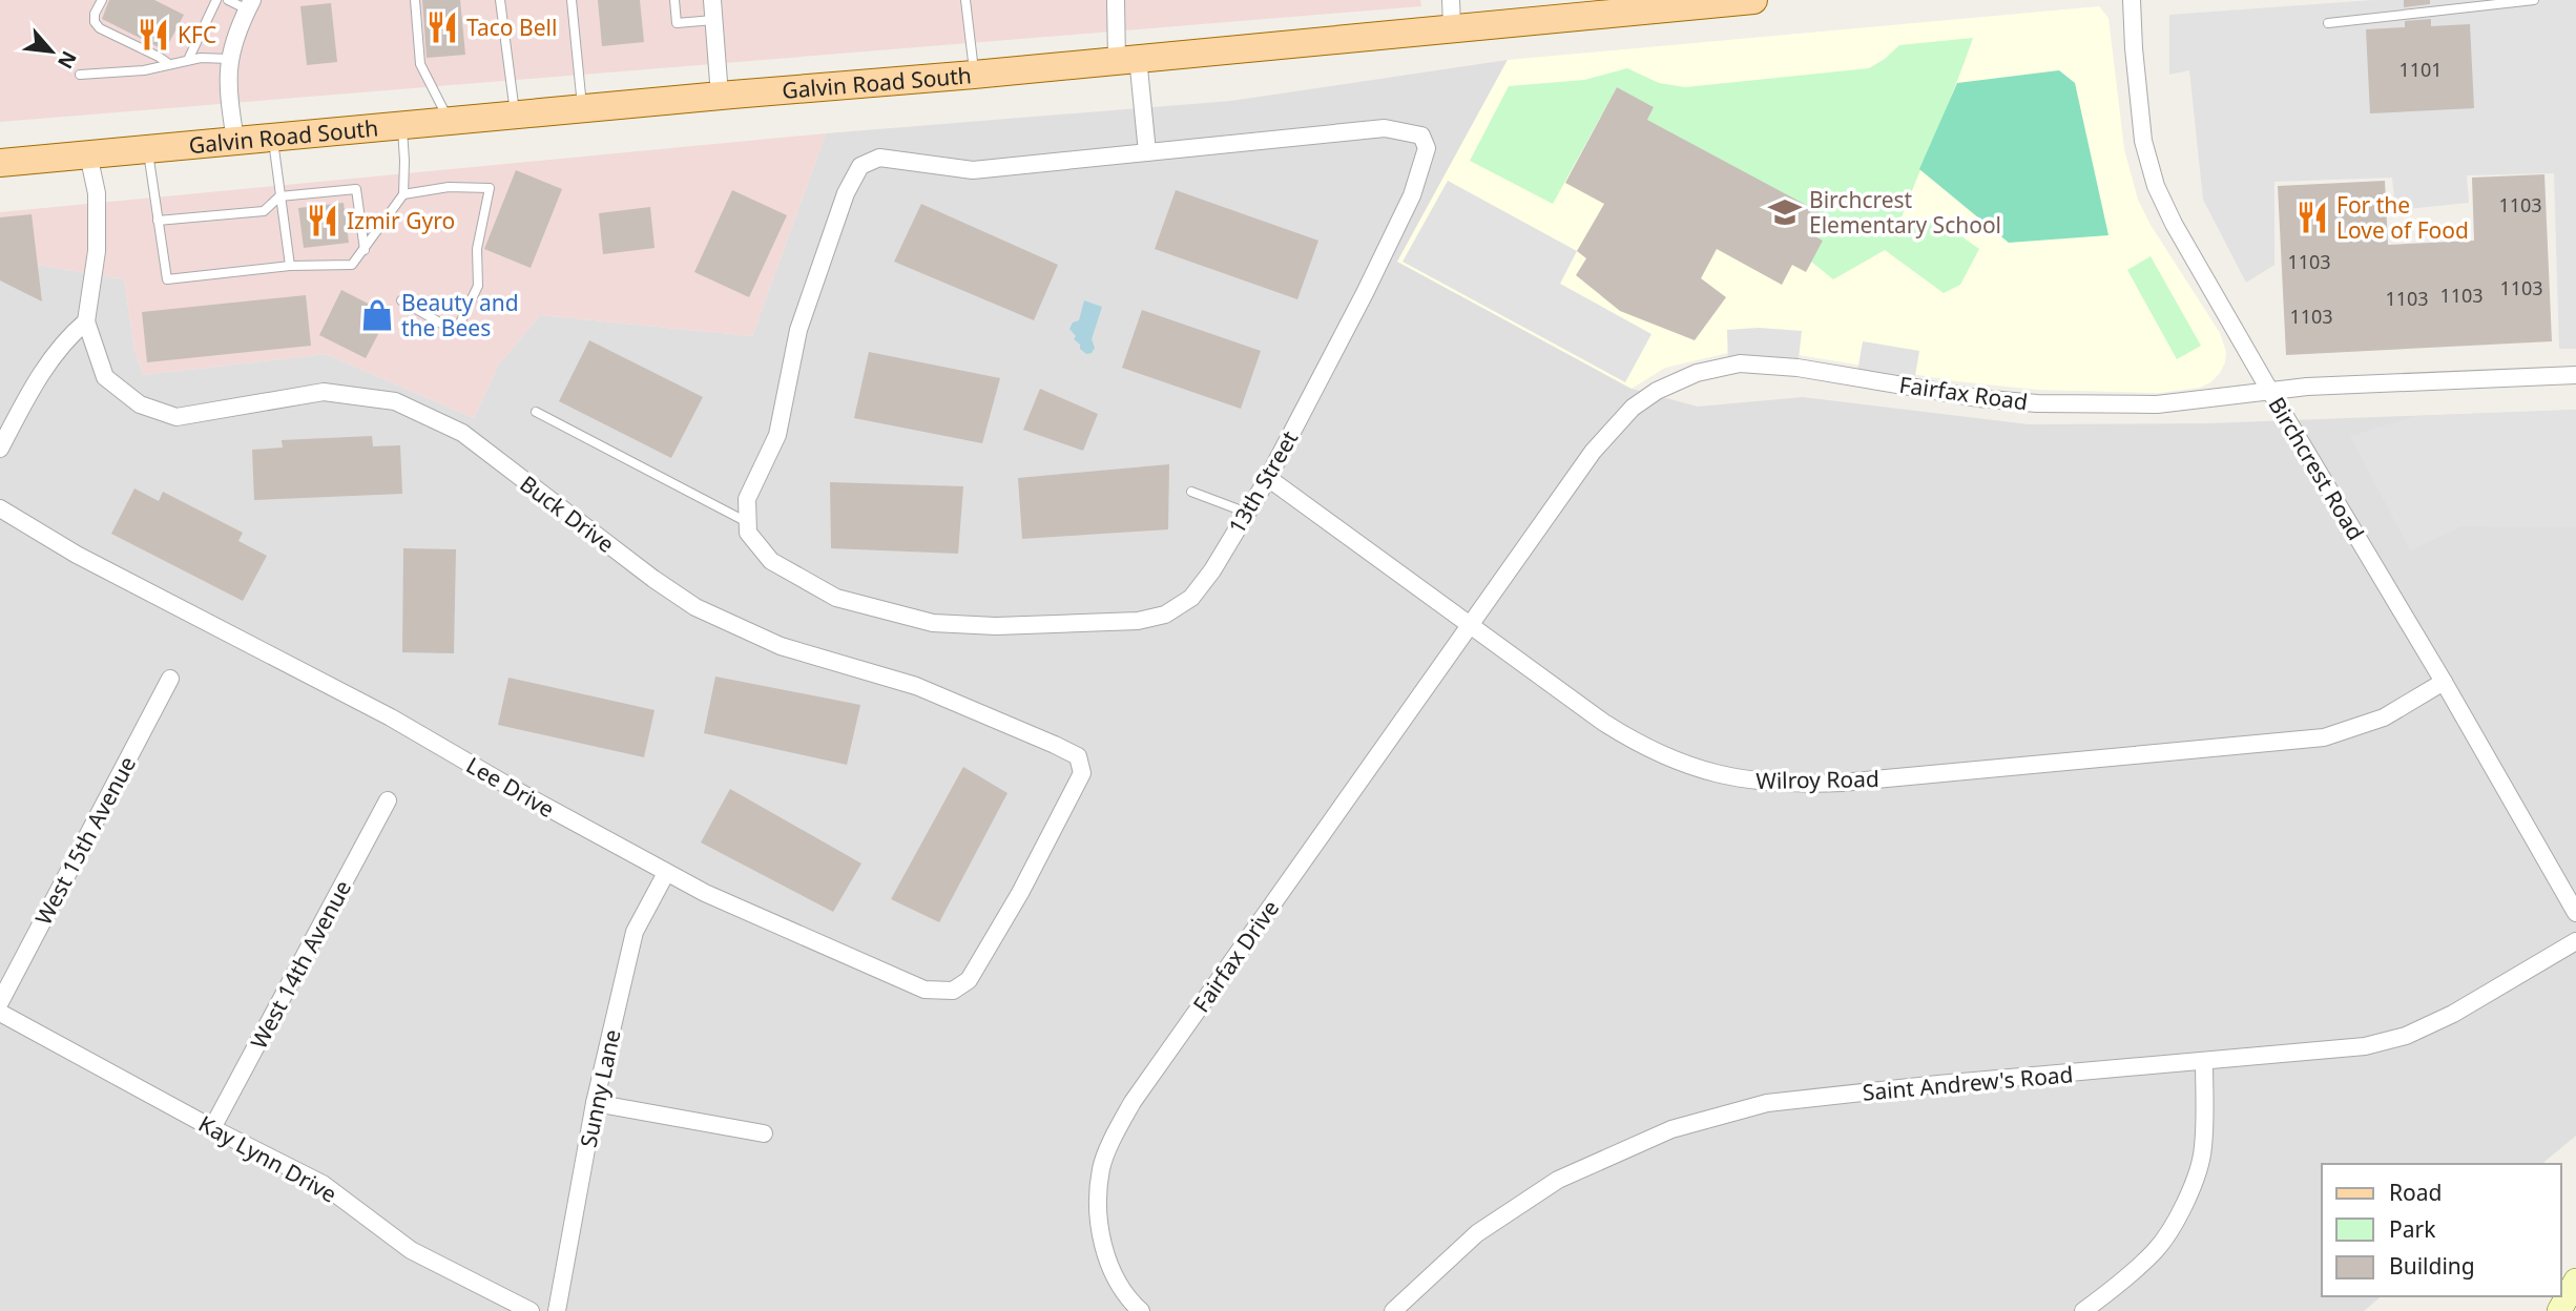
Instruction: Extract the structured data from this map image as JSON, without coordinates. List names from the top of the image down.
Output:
{
  "streets": {
    "main road": ["Galvin Road South"],
    "street": [
      "Fairfax Road",
      "Birchcrest Road",
      "13th Street",
      "Buck Drive",
      "Wilroy Road",
      "Lee Drive",
      "West 15th Avenue",
      "Fairfax Drive",
      "West 14th Avenue",
      "Saint Andrew's Road",
      "Sunny Lane",
      "Kay Lynn Drive"
    ]
  },
  "crossings": [
    ["Fairfax Road", "Birchcrest Road"],
    ["Fairfax Road", "Wilroy Road"],
    ["Fairfax Road", "Fairfax Drive"],
    ["Birchcrest Road", "Wilroy Road"],
    ["13th Street", "Wilroy Road"],
    ["Buck Drive", "Lee Drive"],
    ["Wilroy Road", "Fairfax Drive"],
    ["Lee Drive", "Sunny Lane"],
    ["West 14th Avenue", "Kay Lynn Drive"]
  ],
  "places": {
    "restaurant": [
      "Taco Bell",
      "KFC",
      "For the Love of Food",
      "Izmir Gyro"
    ],
    "school or university": ["Birchcrest Elementary School"],
    "shop": ["Beauty and the Bees"]
  },
  "house_numbers": [
    "1101",
    "1103",
    "1103",
    "1103",
    "1103",
    "1103",
    "1103"
  ],
  "legend": ["Road", "Park", "Building"],
  "north": "bottom right"
}
